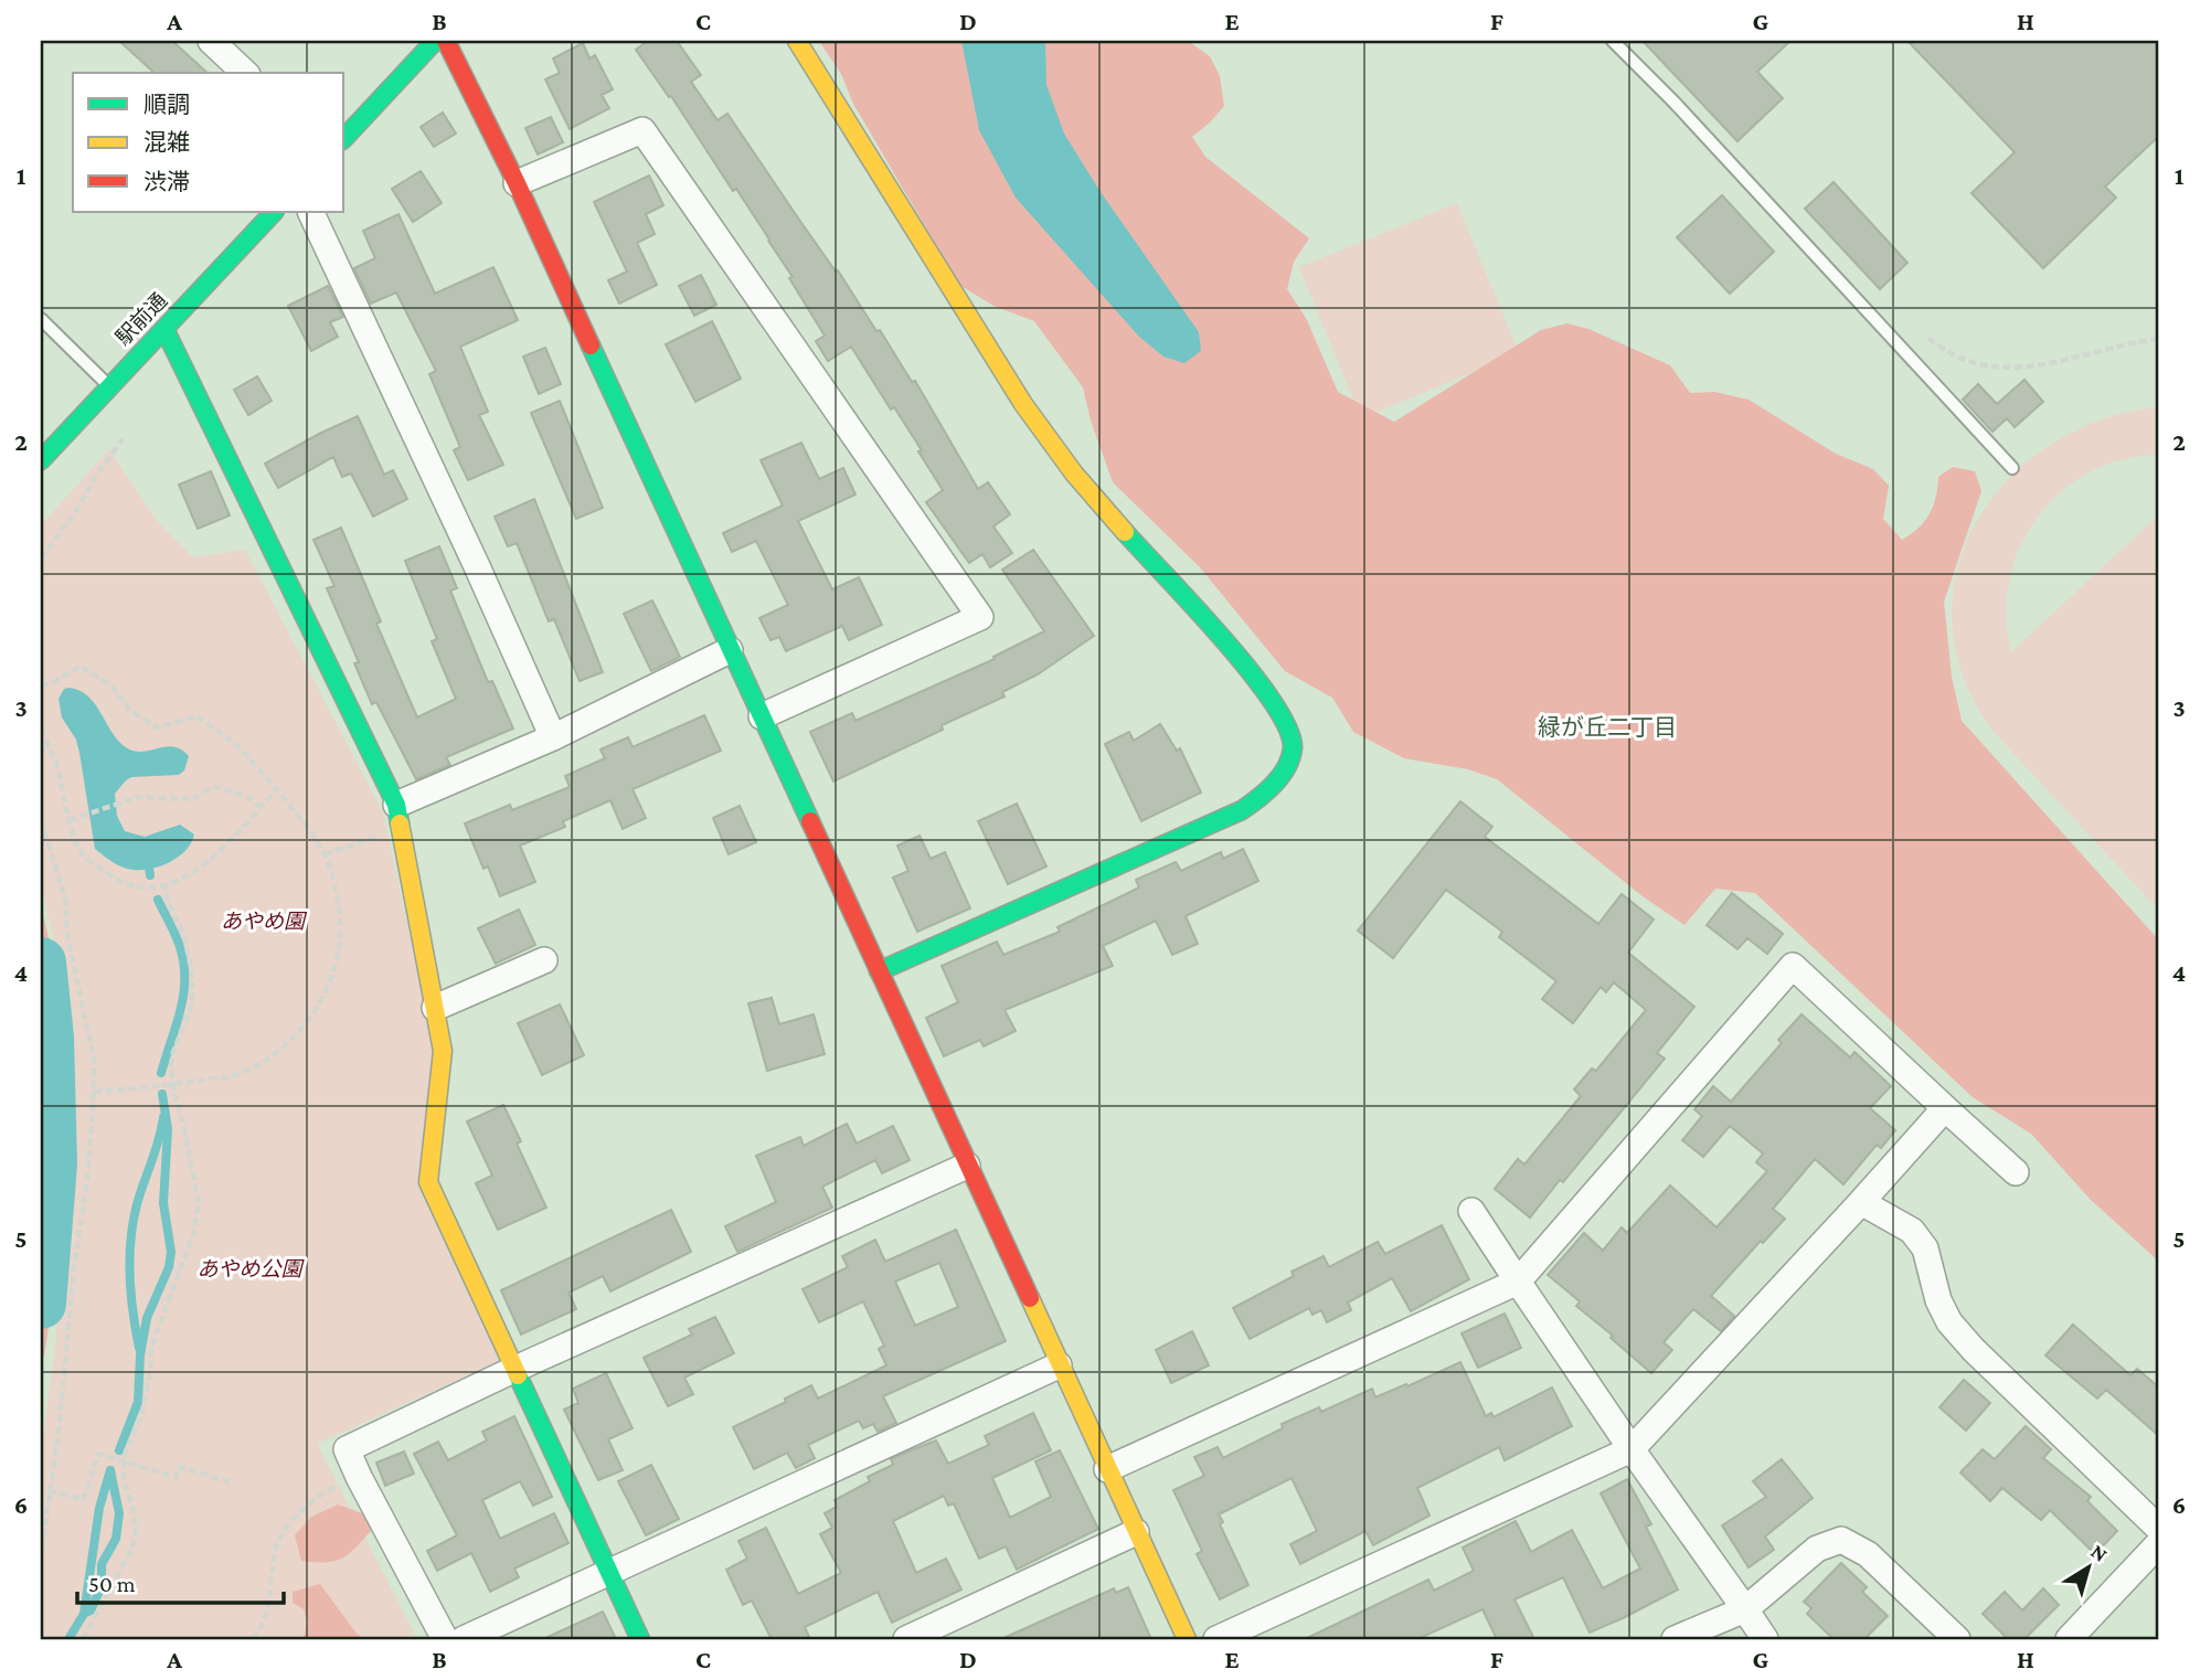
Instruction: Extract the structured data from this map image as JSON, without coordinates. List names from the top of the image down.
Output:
{
  "streets": {
    "street": ["駅前通"]
  },
  "districts": ["緑が丘二丁目"],
  "parks": ["あやめ園", "あやめ公園"],
  "legend": ["順調", "混雑", "渋滞"],
  "scale_bar": "50 m",
  "north": "top right",
  "grid": {
    "columns": [
      "A",
      "B",
      "C",
      "D",
      "E",
      "F",
      "G",
      "H"
    ],
    "rows": [
      "1",
      "2",
      "3",
      "4",
      "5",
      "6"
    ]
  }
}
